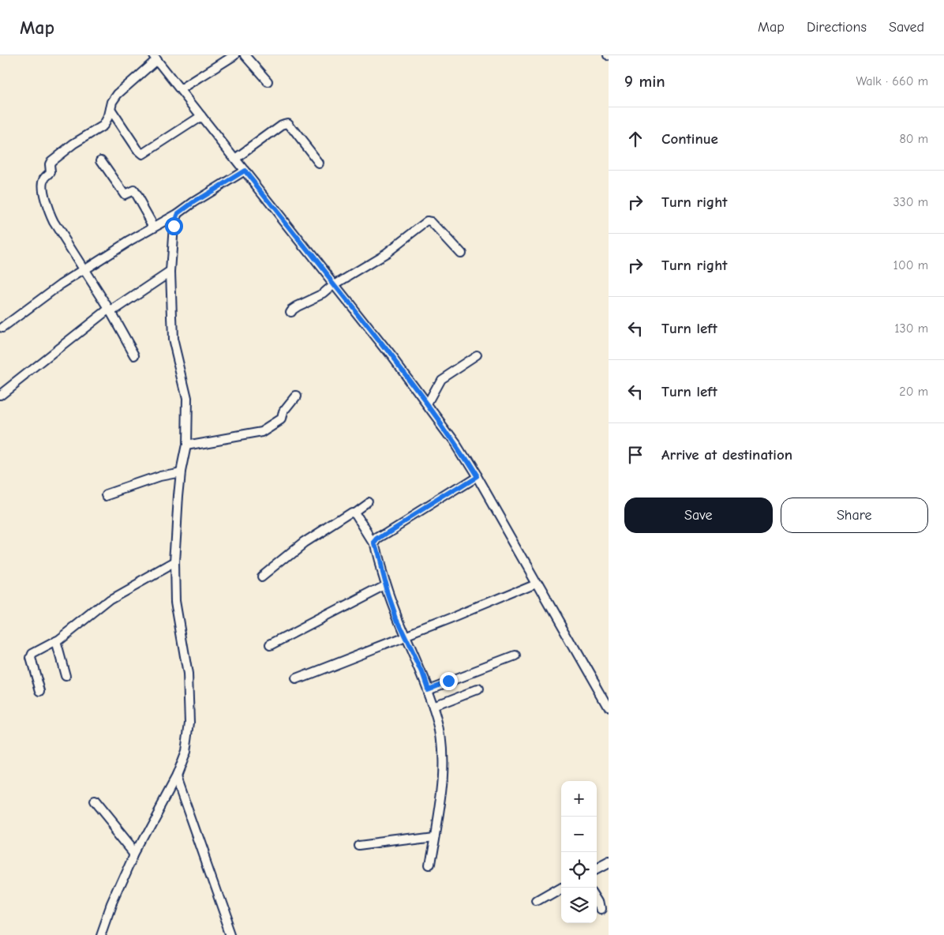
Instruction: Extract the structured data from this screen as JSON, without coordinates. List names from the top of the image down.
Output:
{
  "page": {
    "header": "Map",
    "nav": ["Map", "Directions", "Saved"],
    "heading": ["9 min", "Walk · 660 m"],
    "list": [
      ["Continue", "80 m"],
      ["Turn right", "330 m"],
      ["Turn right", "100 m"],
      ["Turn left", "130 m"],
      ["Turn left", "20 m"],
      "Arrive at destination"
    ],
    "buttons": ["Save", "Share"],
    "map_buttons": ["+", "−"]
  }
}
